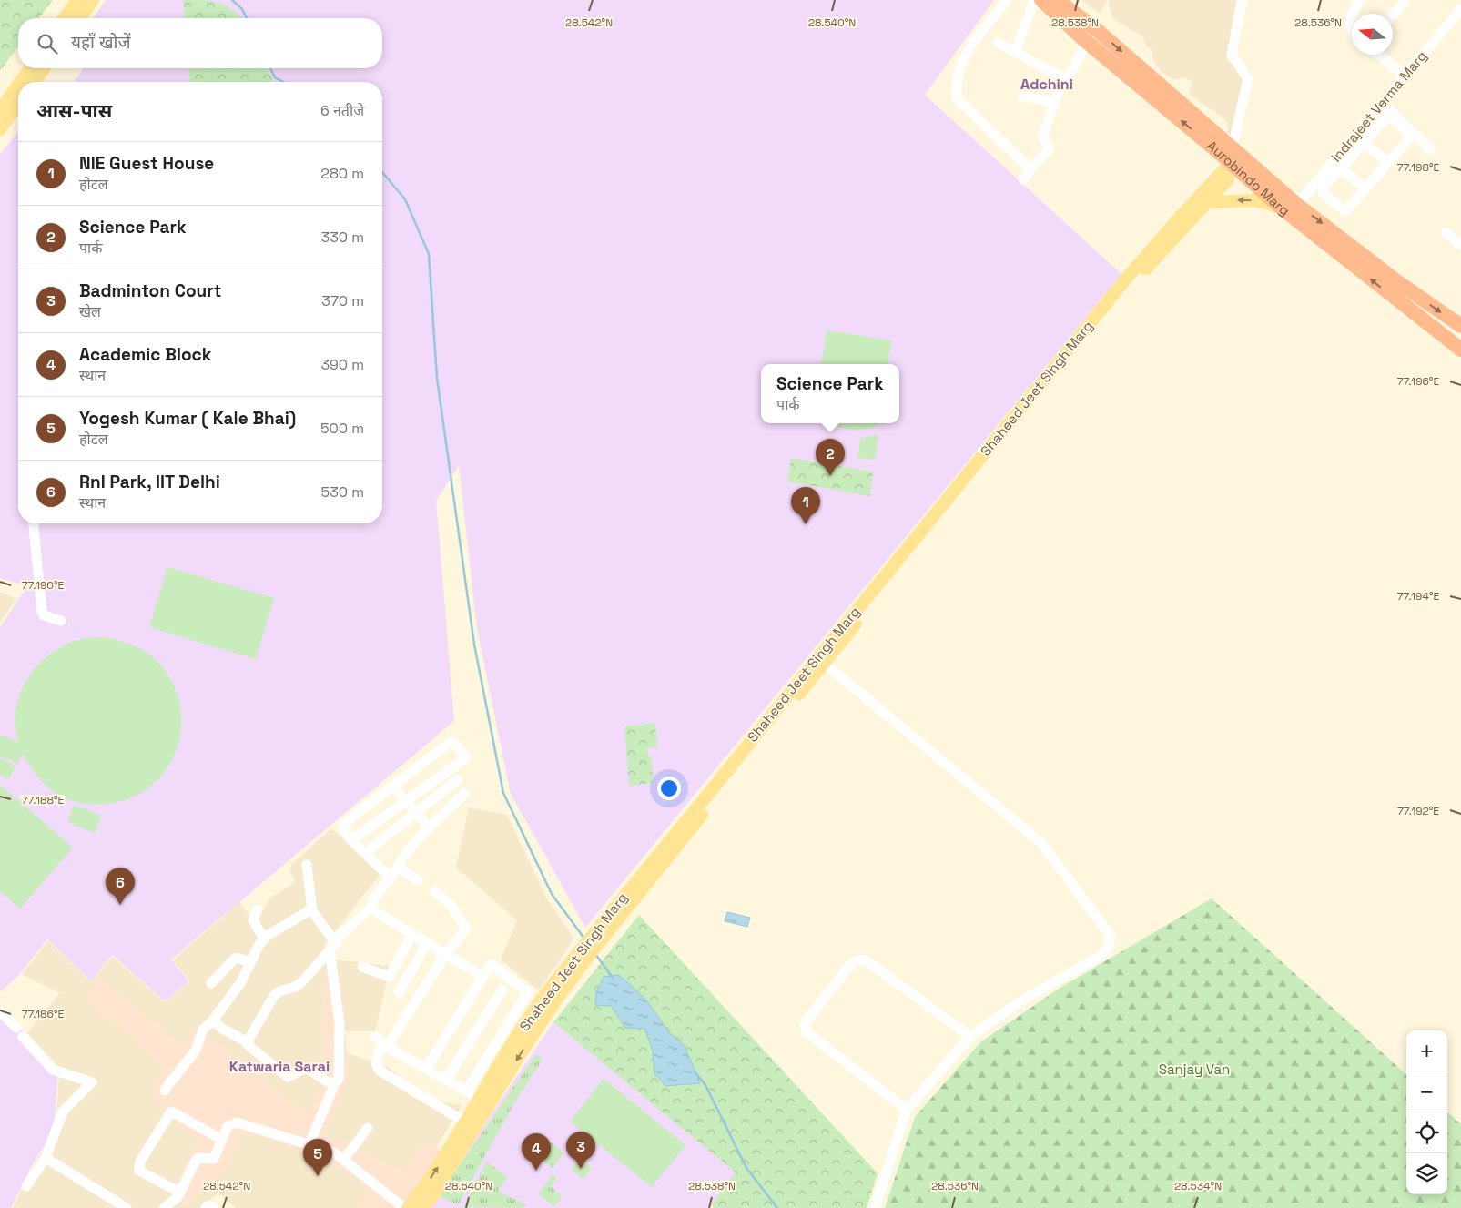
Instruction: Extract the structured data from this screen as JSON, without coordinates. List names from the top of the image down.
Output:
{
  "streets": {
    "highway": ["Aurobindo Marg"],
    "main road": ["Shaheed Jeet Singh Marg"],
    "street": ["Indrajeet Verma Marg"]
  },
  "crossings": [
    ["Indrajeet Verma Marg", "Aurobindo Marg"],
    ["Aurobindo Marg", "Shaheed Jeet Singh Marg"]
  ],
  "districts": ["Adchini", "Katwaria Sarai"],
  "parks": ["Sanjay Van"],
  "north": "left",
  "page": {
    "search": "यहाँ खोजें",
    "heading": ["आस-पास", "6 नतीजे"],
    "list": [
      {
        "mark": "1",
        "name": "NIE Guest House",
        "note": "होटल",
        "value": "280 m"
      },
      {
        "mark": "2",
        "name": "Science Park",
        "note": "पार्क",
        "value": "330 m"
      },
      {
        "mark": "3",
        "name": "Badminton Court",
        "note": "खेल",
        "value": "370 m"
      },
      {
        "mark": "4",
        "name": "Academic Block",
        "note": "स्थान",
        "value": "390 m"
      },
      {
        "mark": "5",
        "name": "Yogesh Kumar ( Kale Bhai)",
        "note": "होटल",
        "value": "500 m"
      },
      {
        "mark": "6",
        "name": "RnI Park, IIT Delhi",
        "note": "स्थान",
        "value": "530 m"
      }
    ],
    "popup": ["Science Park", "पार्क"],
    "pins": [
      "2",
      "1",
      "6",
      "3",
      "4",
      "5"
    ],
    "map_buttons": ["+", "−"]
  },
  "coordinates": [
    "28.542°N",
    "28.540°N",
    "28.538°N",
    "28.536°N",
    "77.198°E",
    "77.196°E",
    "77.190°E",
    "77.194°E",
    "77.188°E",
    "77.192°E",
    "77.186°E",
    "28.534°N"
  ]
}
